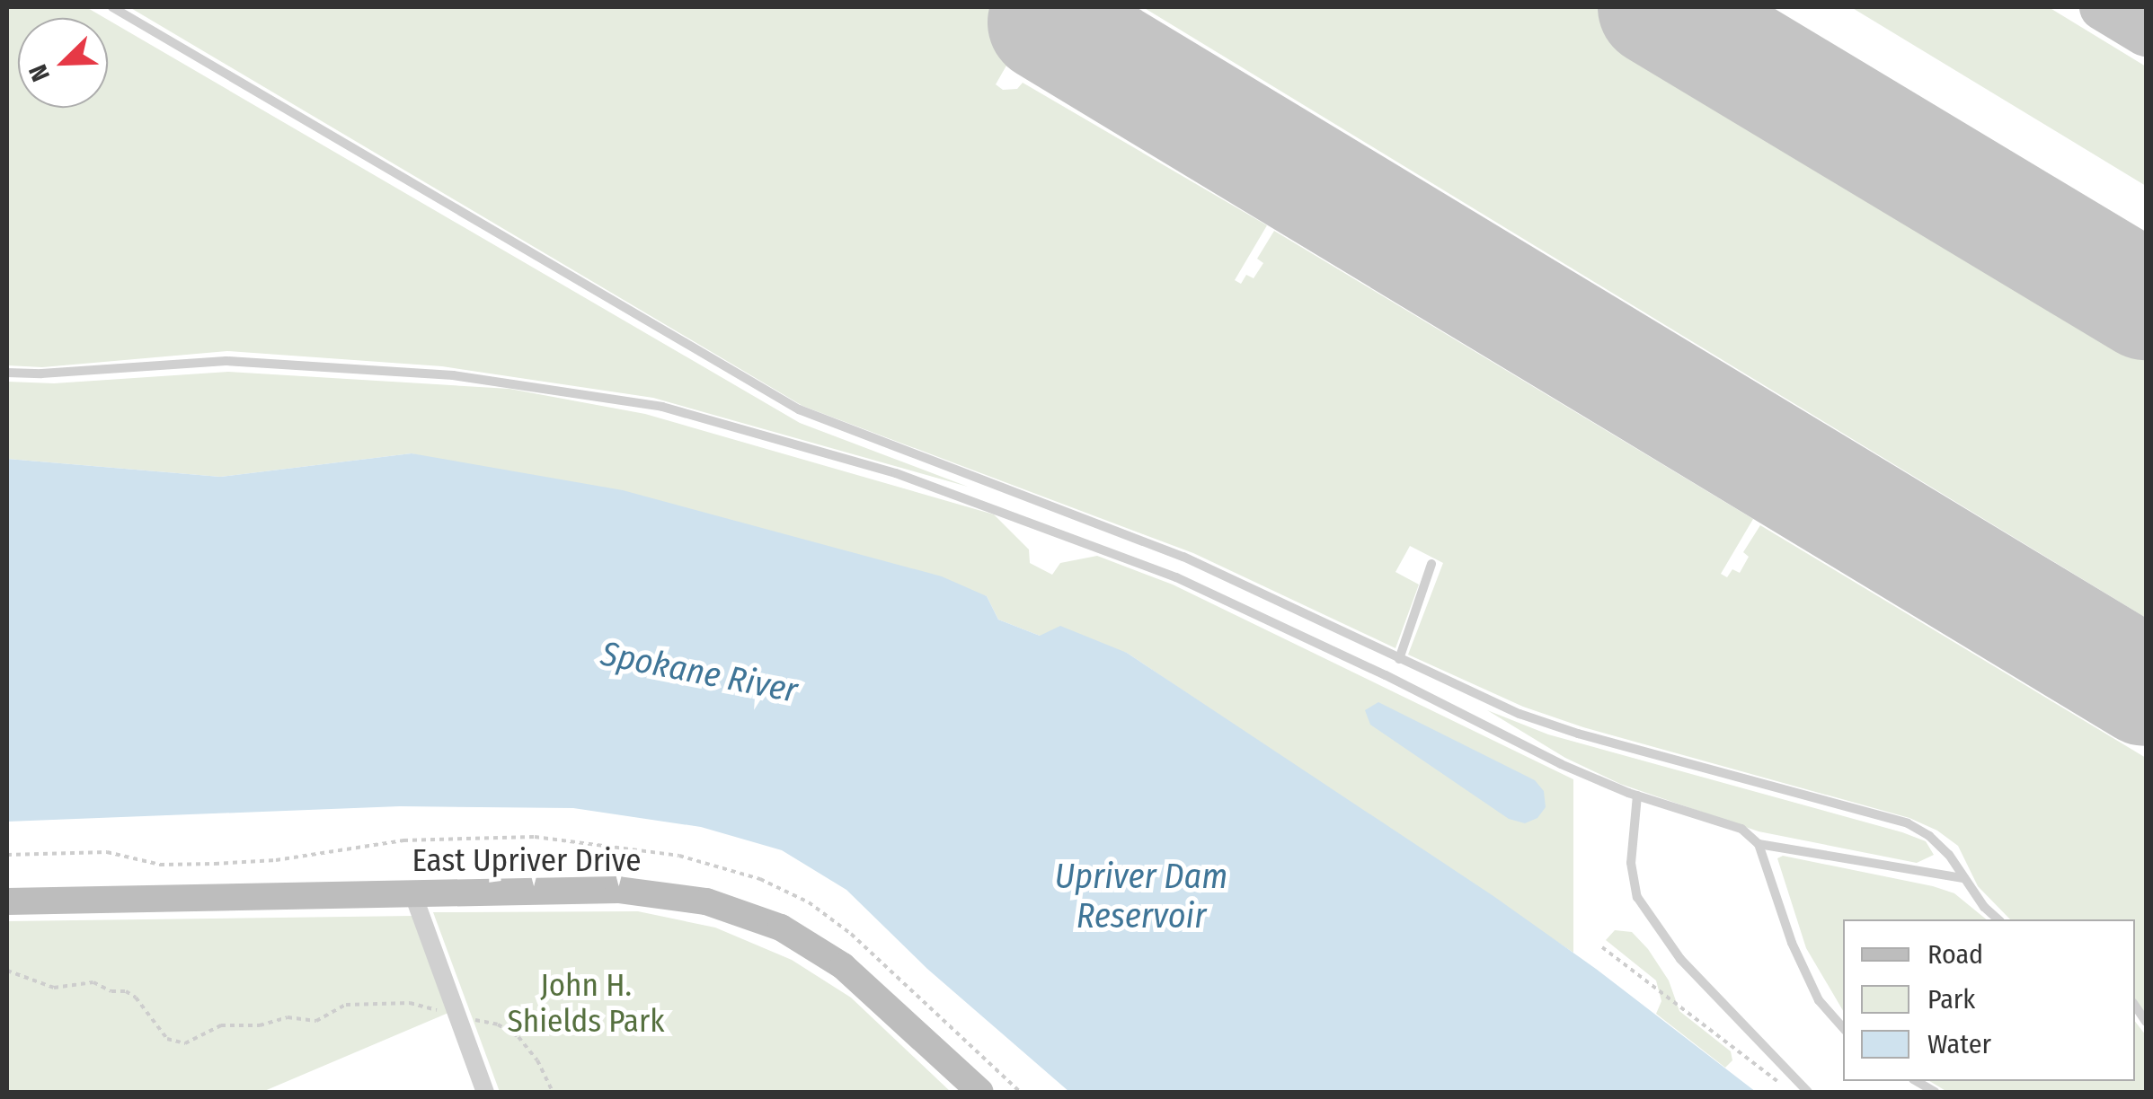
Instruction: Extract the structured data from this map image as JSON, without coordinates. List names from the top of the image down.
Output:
{
  "streets": {
    "main road": ["East Upriver Drive"]
  },
  "water": ["Spokane River", "Upriver Dam Reservoir"],
  "parks": ["John H. Shields Park"],
  "legend": ["Road", "Park", "Water"],
  "north": "bottom left"
}
